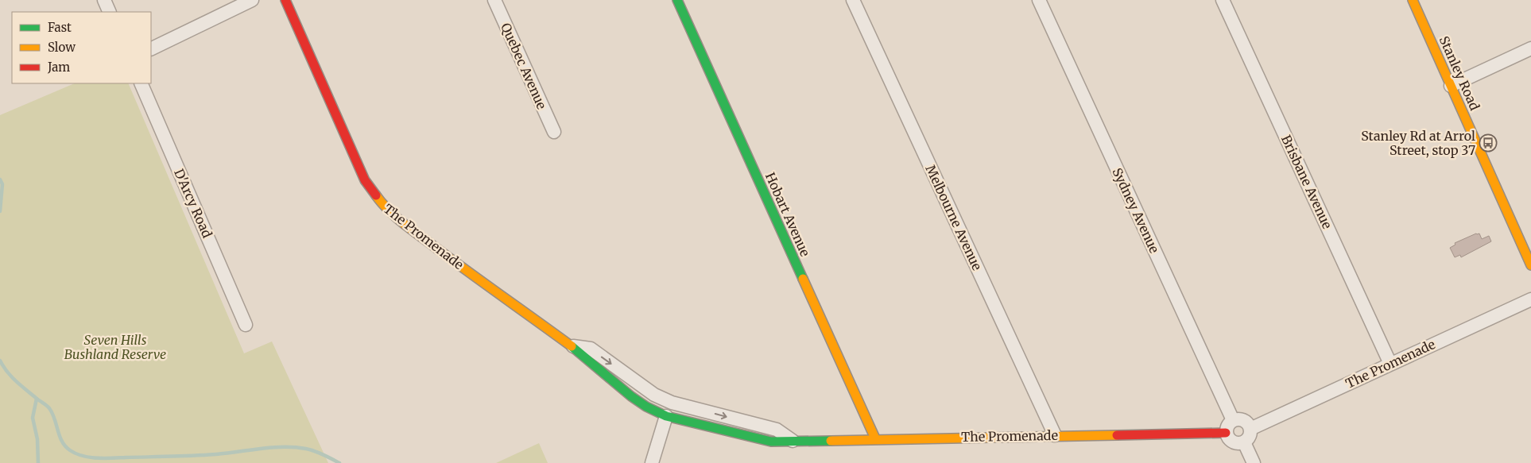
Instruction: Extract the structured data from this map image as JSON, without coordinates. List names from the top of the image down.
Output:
{
  "streets": {
    "street": [
      "Quebec Avenue",
      "Stanley Road",
      "Brisbane Avenue",
      "D'Arcy Road",
      "Sydney Avenue",
      "Hobart Avenue",
      "Melbourne Avenue",
      "The Promenade"
    ]
  },
  "crossings": [
    ["Brisbane Avenue", "The Promenade"],
    ["Sydney Avenue", "The Promenade"],
    ["Hobart Avenue", "The Promenade"],
    ["Melbourne Avenue", "The Promenade"]
  ],
  "parks": ["Seven Hills Bushland Reserve"],
  "places": {
    "bus stop": ["Stanley Rd at Arrol Street, stop 37"]
  },
  "legend": ["Fast", "Slow", "Jam"]
}
